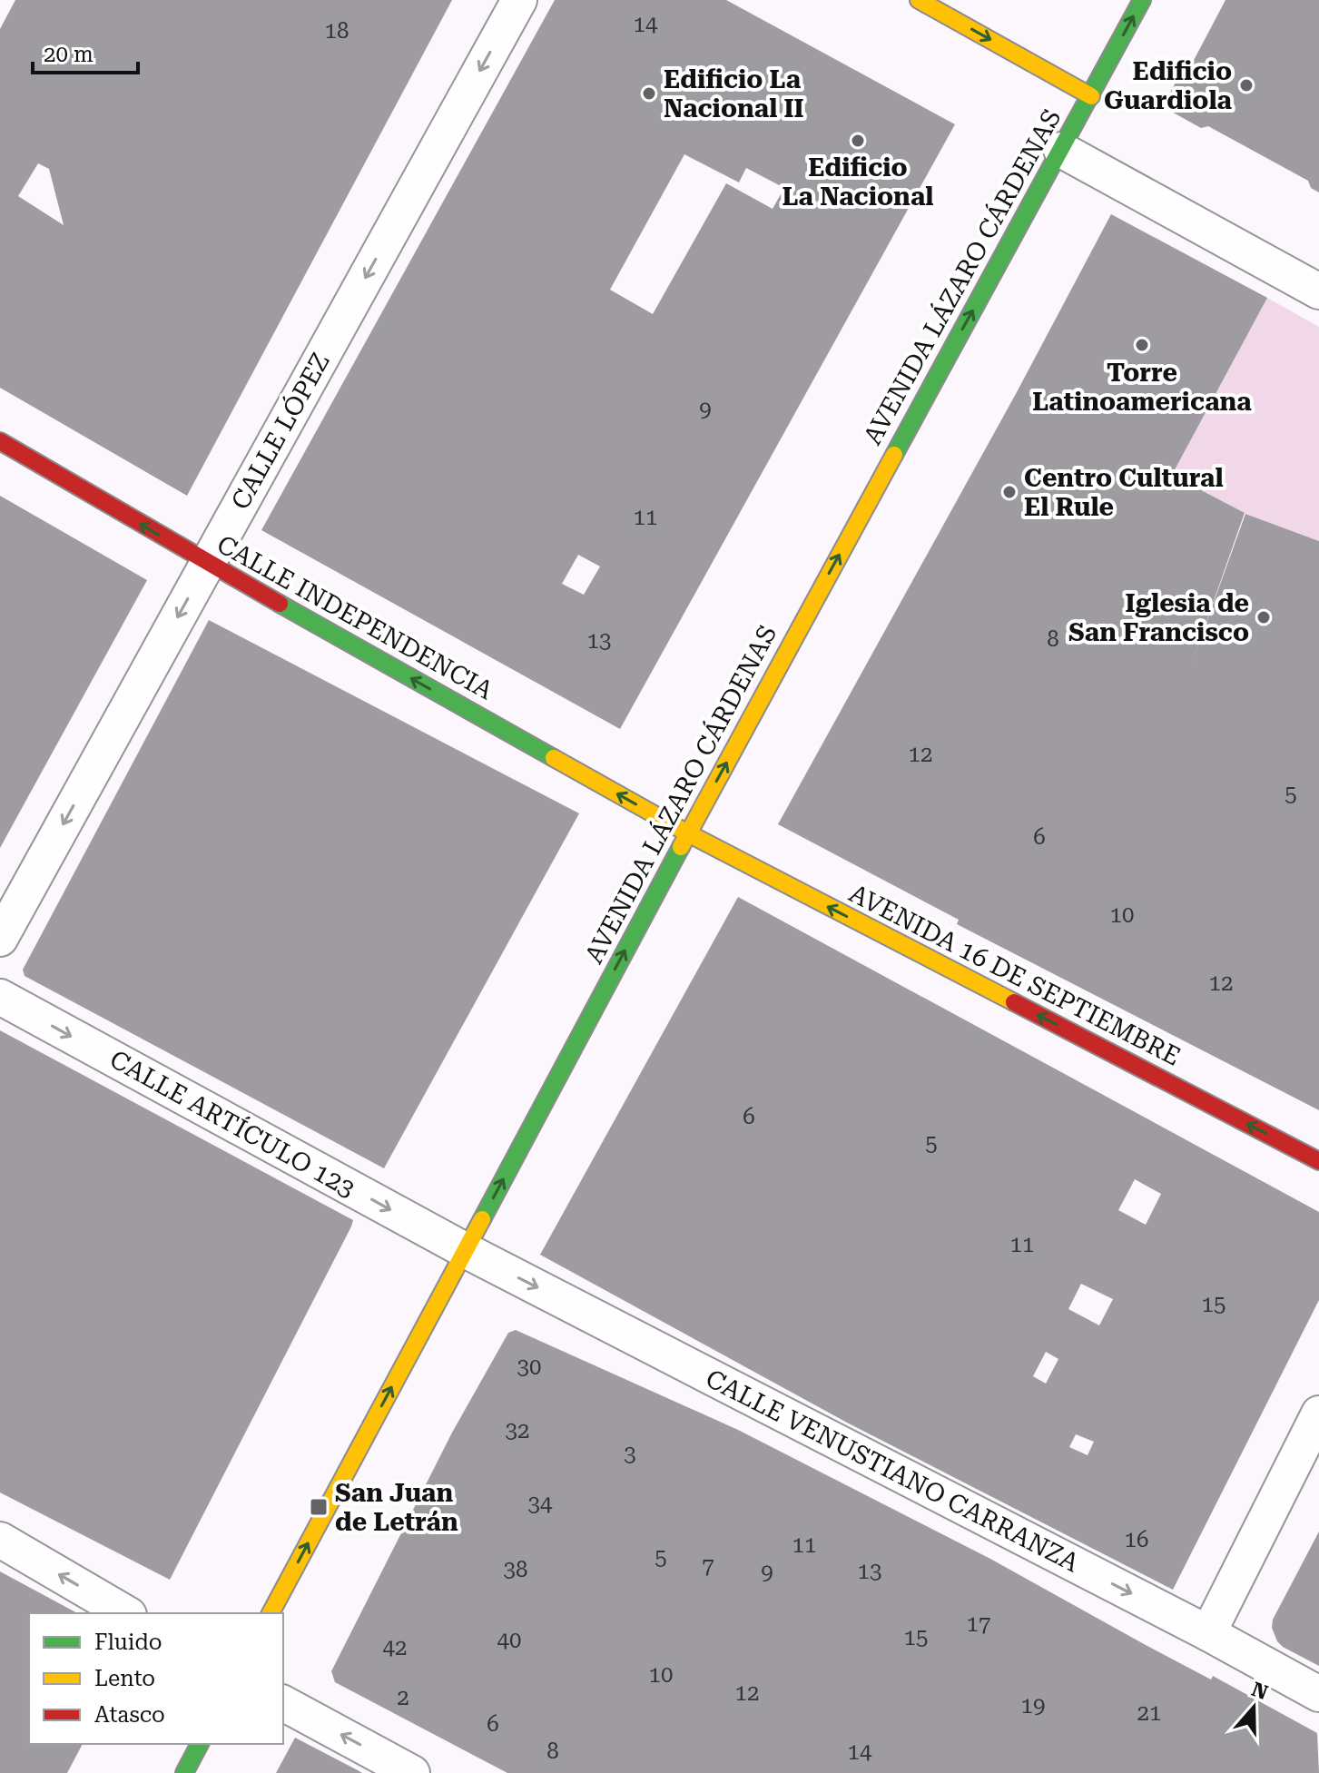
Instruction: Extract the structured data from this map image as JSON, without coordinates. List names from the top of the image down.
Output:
{
  "streets": {
    "main road": ["AVENIDA LÁZARO CÁRDENAS", "CALLE INDEPENDENCIA", "AVENIDA 16 DE SEPTIEMBRE"],
    "street": ["CALLE LÓPEZ", "CALLE ARTÍCULO 123", "CALLE VENUSTIANO CARRANZA"]
  },
  "crossings": [
    ["AVENIDA LÁZARO CÁRDENAS", "CALLE INDEPENDENCIA"],
    ["AVENIDA LÁZARO CÁRDENAS", "AVENIDA 16 DE SEPTIEMBRE"],
    ["AVENIDA LÁZARO CÁRDENAS", "CALLE ARTÍCULO 123"],
    ["AVENIDA LÁZARO CÁRDENAS", "CALLE VENUSTIANO CARRANZA"],
    ["CALLE LÓPEZ", "CALLE INDEPENDENCIA"],
    ["CALLE INDEPENDENCIA", "AVENIDA 16 DE SEPTIEMBRE"],
    ["CALLE ARTÍCULO 123", "CALLE VENUSTIANO CARRANZA"]
  ],
  "one_way": [
    "AVENIDA LÁZARO CÁRDENAS",
    "CALLE LÓPEZ",
    "CALLE INDEPENDENCIA",
    "AVENIDA 16 DE SEPTIEMBRE",
    "CALLE ARTÍCULO 123",
    "CALLE VENUSTIANO CARRANZA"
  ],
  "places": {
    "other": [
      "Edificio Guardiola",
      "Edificio La Nacional II",
      "Edificio La Nacional",
      "Torre Latinoamericana",
      "Centro Cultural El Rule",
      "Iglesia de San Francisco"
    ],
    "transit": ["San Juan de Letrán"]
  },
  "house_numbers": [
    "14",
    "18",
    "9",
    "11",
    "8",
    "13",
    "12",
    "5",
    "6",
    "10",
    "12",
    "6",
    "5",
    "11",
    "15",
    "30",
    "32",
    "3",
    "34",
    "16",
    "11",
    "5",
    "7",
    "38",
    "13",
    "9",
    "17",
    "15",
    "40",
    "42",
    "10",
    "12",
    "2",
    "19",
    "21",
    "6",
    "8",
    "14"
  ],
  "legend": ["Fluido", "Lento", "Atasco"],
  "scale_bar": "20 m",
  "north": "top"
}
